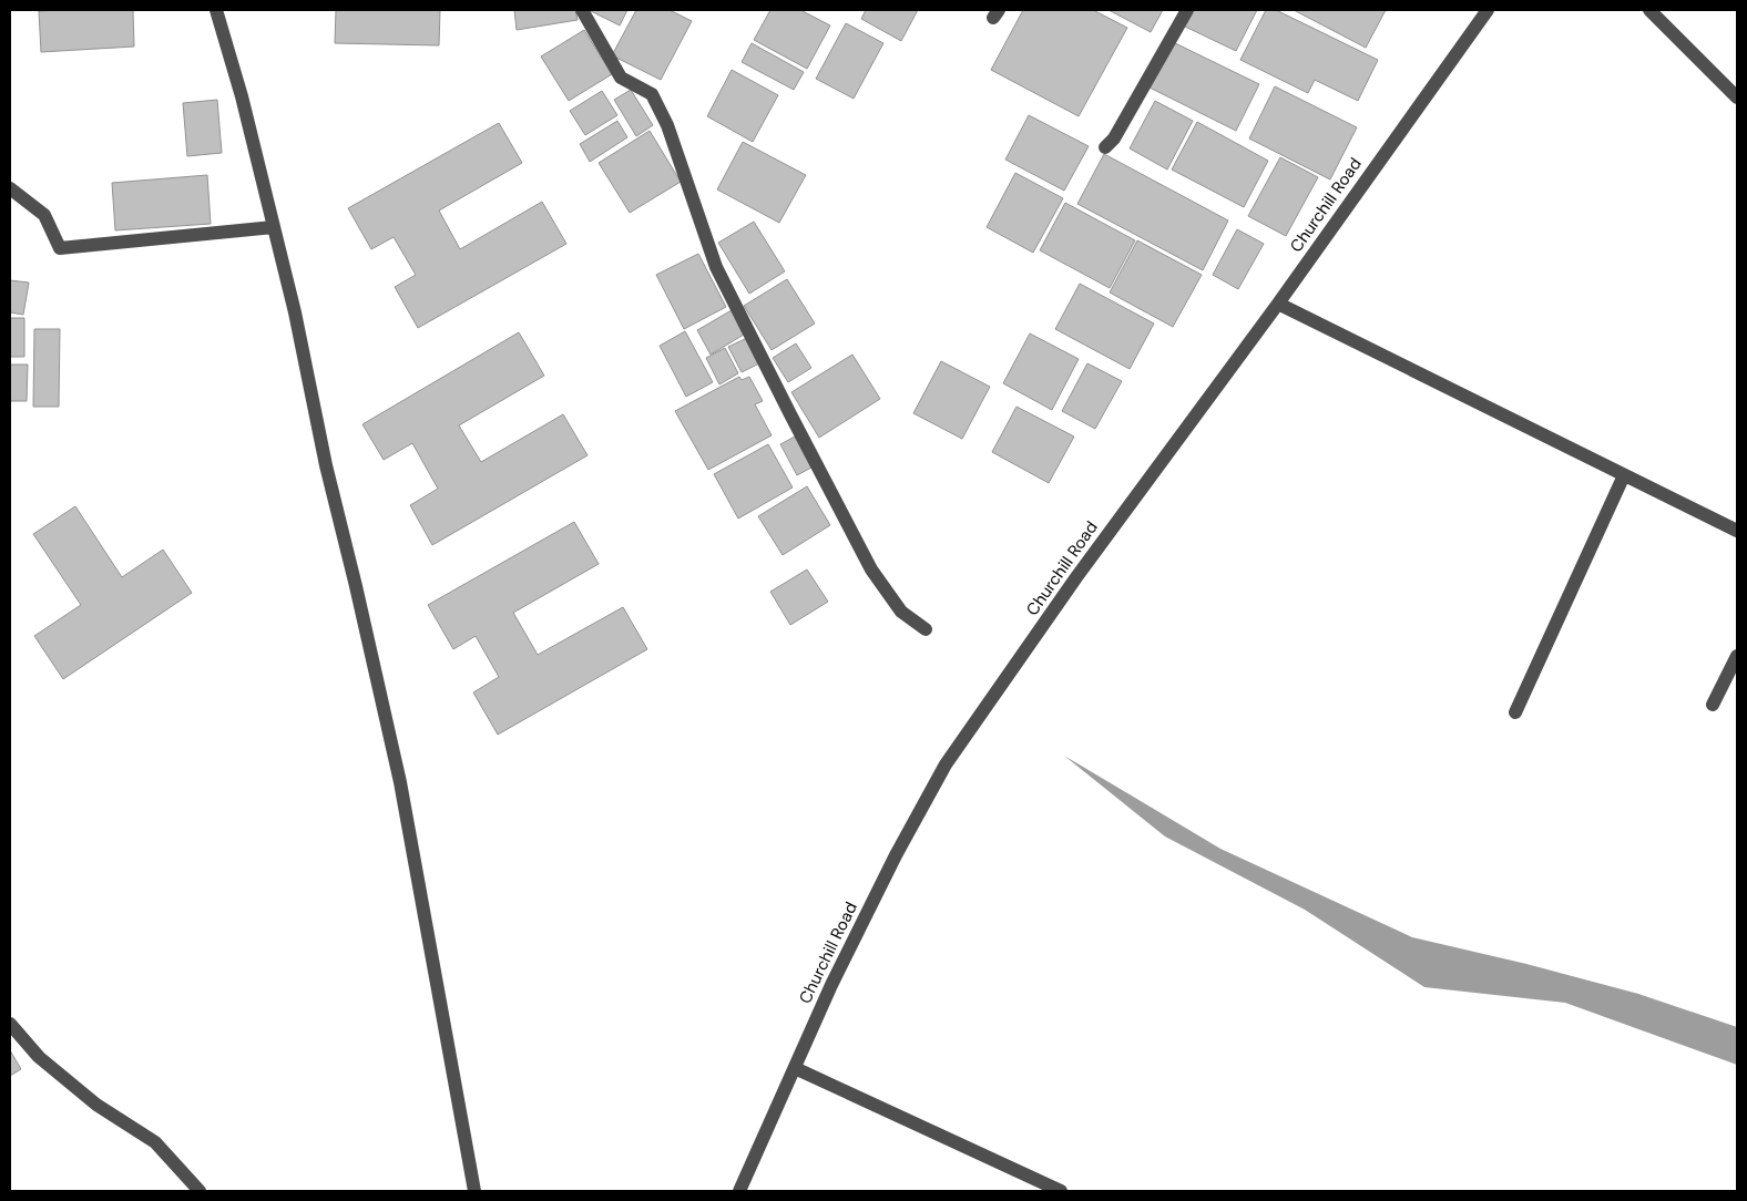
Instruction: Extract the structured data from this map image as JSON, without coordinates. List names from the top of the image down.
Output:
{
  "streets": {
    "street": ["Churchill Road"]
  }
}
